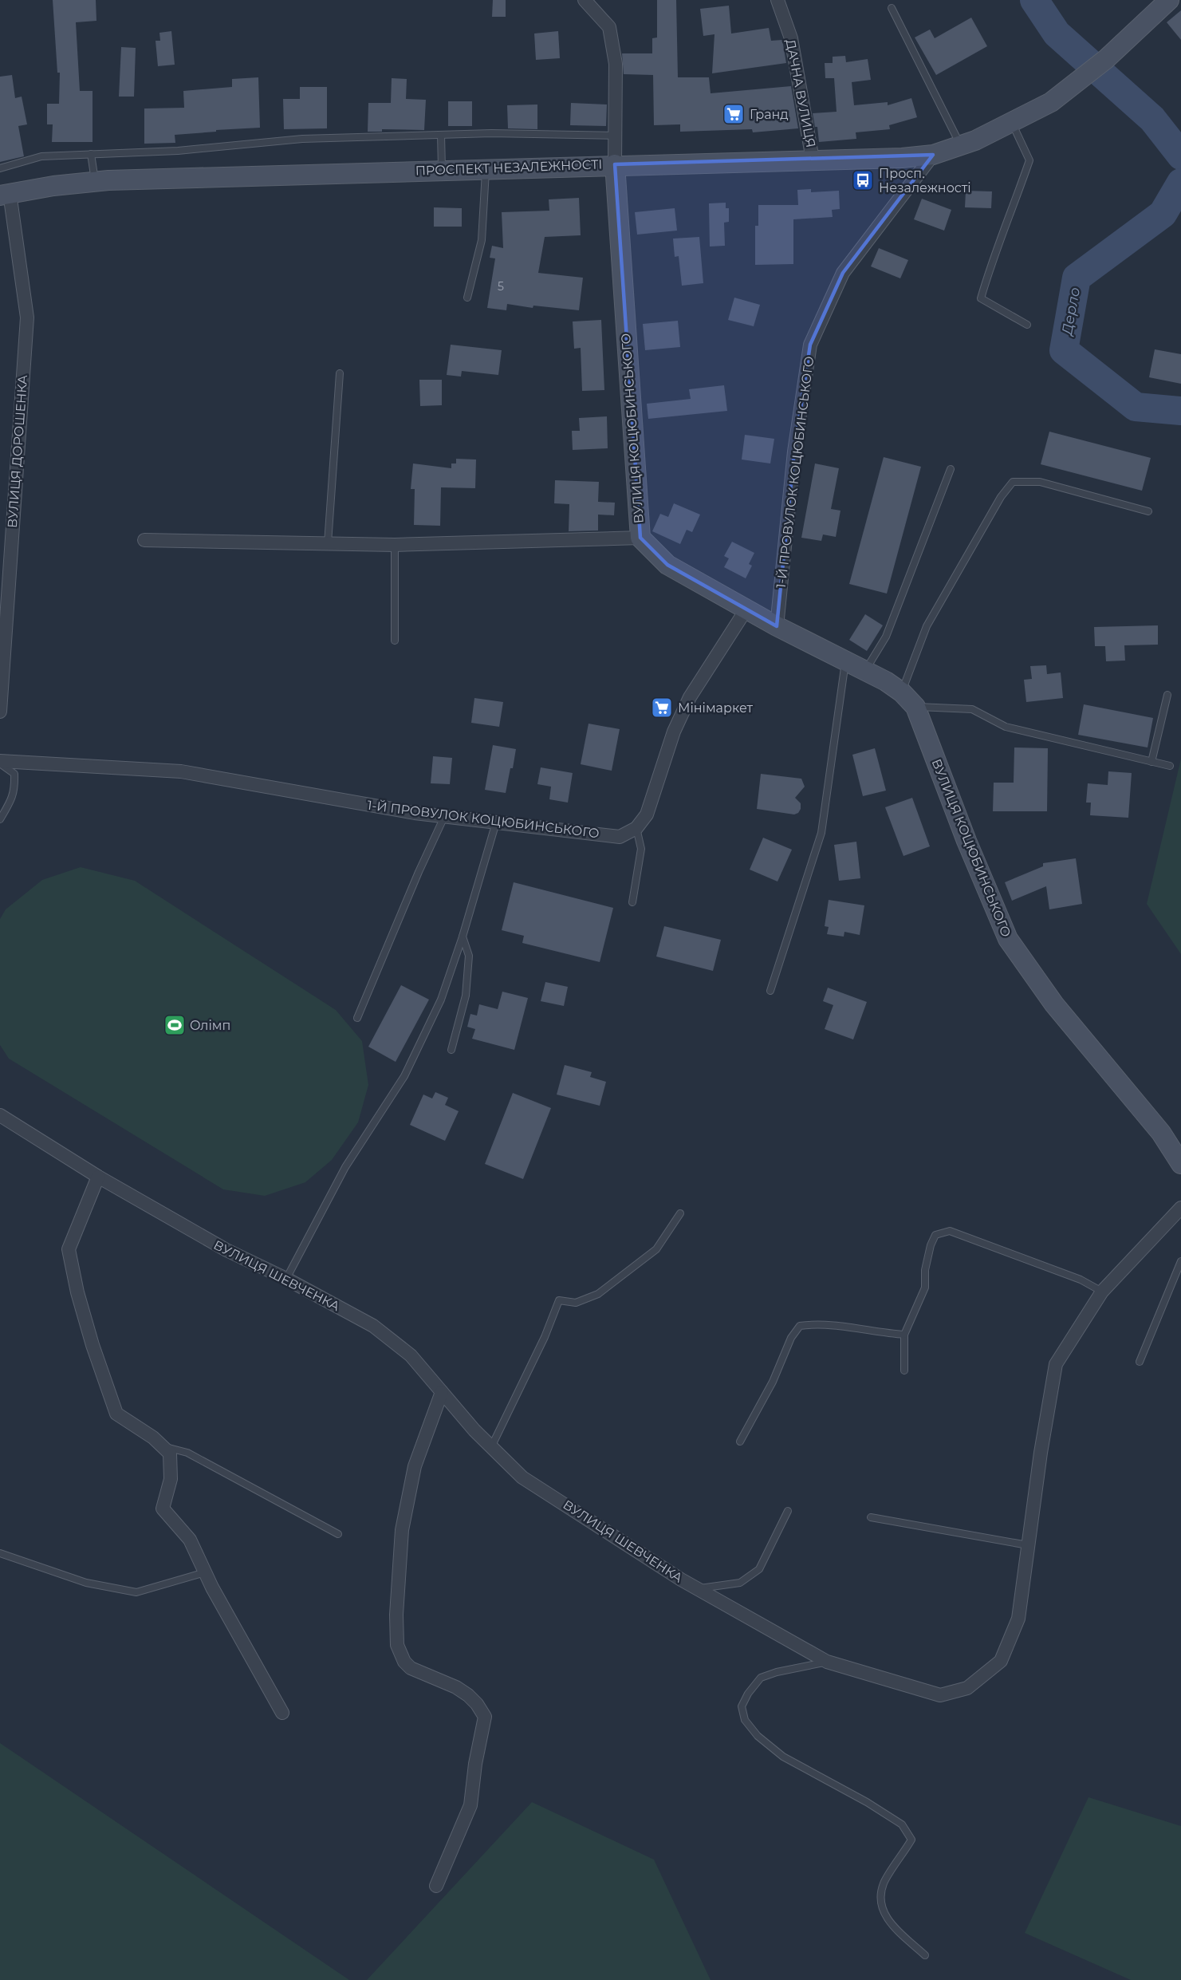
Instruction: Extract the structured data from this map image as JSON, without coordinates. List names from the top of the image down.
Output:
{
  "streets": {
    "street": [
      "ДАЧНА ВУЛИЦЯ",
      "ПРОСПЕКТ НЕЗАЛЕЖНОСТІ",
      "ВУЛИЦЯ КОЦЮБИНСЬКОГО",
      "ВУЛИЦЯ ДОРОШЕНКА",
      "1-Й ПРОВУЛОК КОЦЮБИНСЬКОГО",
      "ВУЛИЦЯ ШЕВЧЕНКА"
    ]
  },
  "crossings": [
    ["ДАЧНА ВУЛИЦЯ", "ПРОСПЕКТ НЕЗАЛЕЖНОСТІ"],
    ["ПРОСПЕКТ НЕЗАЛЕЖНОСТІ", "ВУЛИЦЯ КОЦЮБИНСЬКОГО"],
    ["ПРОСПЕКТ НЕЗАЛЕЖНОСТІ", "ВУЛИЦЯ ДОРОШЕНКА"],
    ["ПРОСПЕКТ НЕЗАЛЕЖНОСТІ", "1-Й ПРОВУЛОК КОЦЮБИНСЬКОГО"],
    ["ВУЛИЦЯ КОЦЮБИНСЬКОГО", "1-Й ПРОВУЛОК КОЦЮБИНСЬКОГО"]
  ],
  "water": ["Дерло"],
  "places": {
    "supermarket": ["Гранд", "Мінімаркет"],
    "bus stop": ["Просп. Незалежності"],
    "sports": ["Олімп"]
  },
  "house_numbers": ["5"]
}
